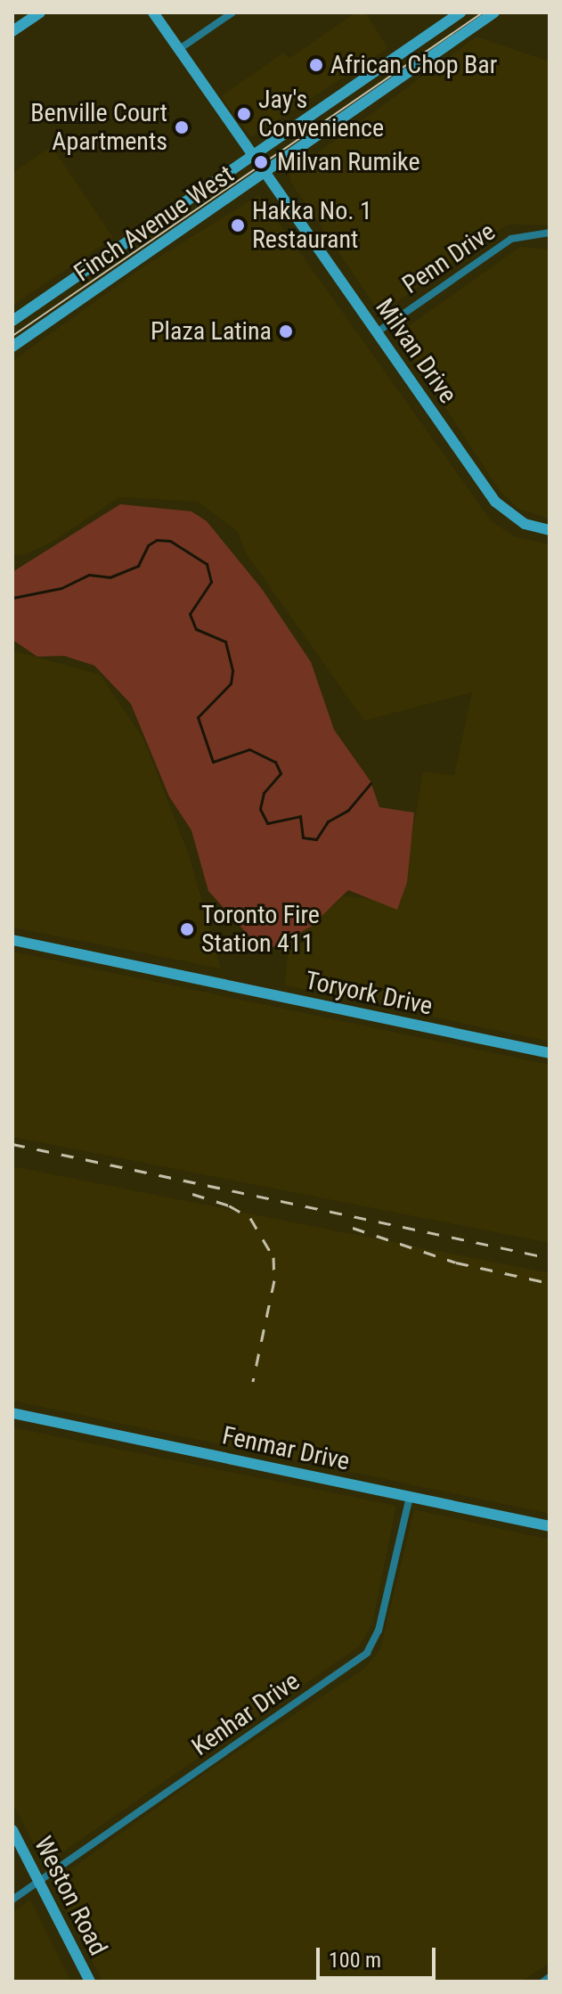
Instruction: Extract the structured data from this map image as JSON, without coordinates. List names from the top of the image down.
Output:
{
  "streets": {
    "street": [
      "Finch Avenue West",
      "Penn Drive",
      "Milvan Drive",
      "Toryork Drive",
      "Fenmar Drive",
      "Kenhar Drive",
      "Weston Road"
    ]
  },
  "crossings": [
    ["Finch Avenue West", "Milvan Drive"],
    ["Penn Drive", "Milvan Drive"],
    ["Fenmar Drive", "Kenhar Drive"],
    ["Kenhar Drive", "Weston Road"]
  ],
  "places": [
    "African Chop Bar",
    "Jay's Convenience",
    "Benville Court Apartments",
    "Milvan Rumike",
    "Hakka No. 1 Restaurant",
    "Plaza Latina",
    "Toronto Fire Station 411"
  ],
  "scale_bar": "100 m"
}
